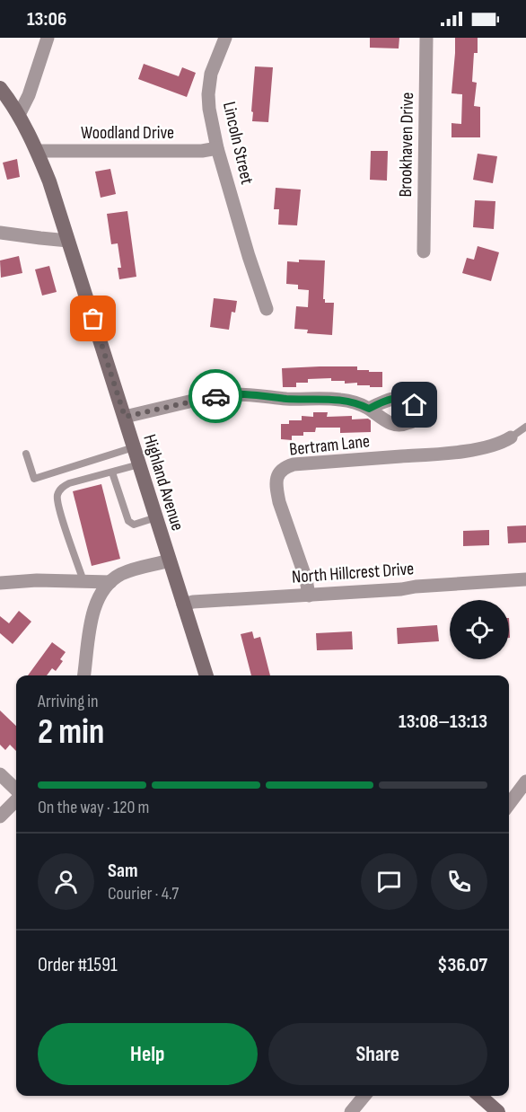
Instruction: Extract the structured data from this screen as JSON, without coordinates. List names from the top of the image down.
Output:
{
  "streets": {
    "main road": ["Highland Avenue"],
    "street": [
      "Woodland Drive",
      "Lincoln Street",
      "Brookhaven Drive",
      "Bertram Lane",
      "North Hillcrest Drive"
    ]
  },
  "crossings": [
    ["Woodland Drive", "Lincoln Street"],
    ["Woodland Drive", "Highland Avenue"],
    ["Bertram Lane", "North Hillcrest Drive"],
    ["Highland Avenue", "North Hillcrest Drive"]
  ],
  "page": {
    "status": "13:06",
    "heading": ["2 min", "Arriving in", "13:08–13:13"],
    "panel": [
      "Sam",
      "Courier · 4.7",
      "Order #1591",
      "$36.07"
    ],
    "bar": "On the way · 120 m",
    "buttons": ["Help", "Share"]
  }
}
